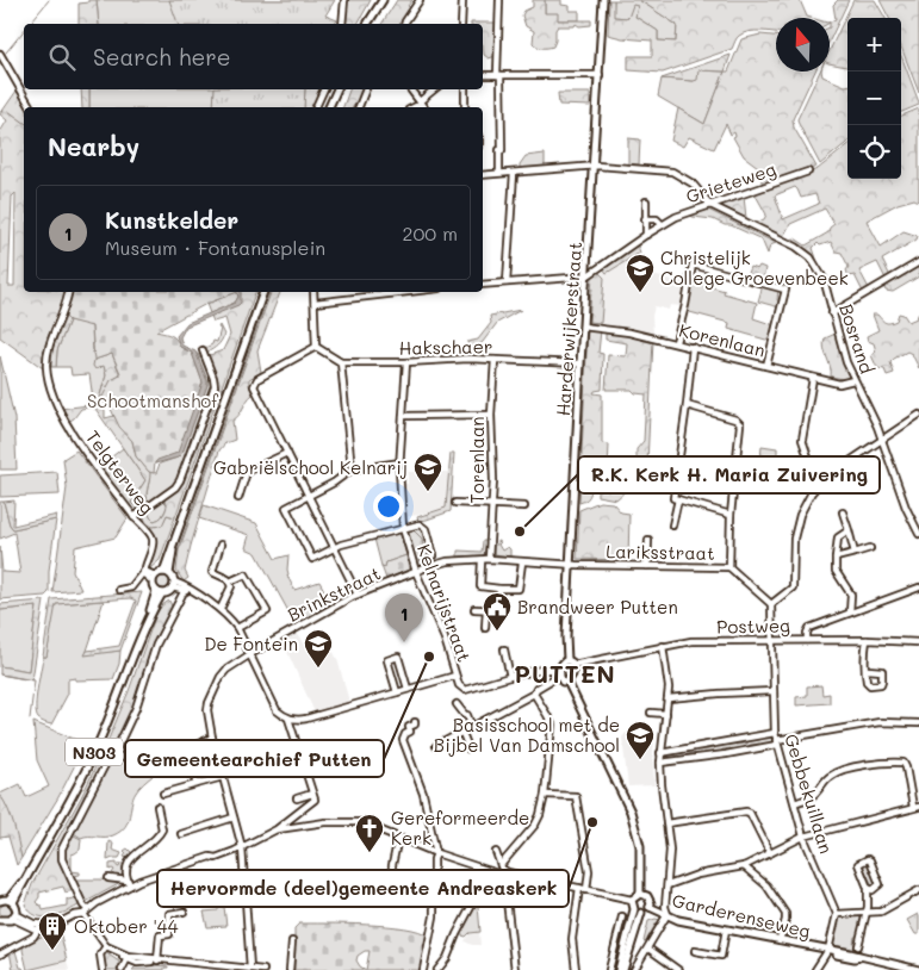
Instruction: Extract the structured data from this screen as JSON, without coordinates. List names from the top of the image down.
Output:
{
  "streets": {
    "main road": ["Harderwijkerstraat", "N303", "Garderenseweg"],
    "street": [
      "Grieteweg",
      "Bosrand",
      "Korenlaan",
      "Hakschaer",
      "Torenlaan",
      "Telgterweg",
      "Lariksstraat",
      "Brinkstraat",
      "Kelnarijstraat",
      "Postweg",
      "Gebbekuillaan"
    ]
  },
  "crossings": [
    ["Grieteweg", "Harderwijkerstraat"],
    ["Grieteweg", "Bosrand"],
    ["Harderwijkerstraat", "Korenlaan"],
    ["Harderwijkerstraat", "Hakschaer"],
    ["Harderwijkerstraat", "Lariksstraat"],
    ["Harderwijkerstraat", "Brinkstraat"],
    ["Harderwijkerstraat", "Postweg"],
    ["Bosrand", "Korenlaan"],
    ["Hakschaer", "Torenlaan"],
    ["Hakschaer", "Kelnarijstraat"],
    ["Torenlaan", "Brinkstraat"],
    ["Lariksstraat", "Brinkstraat"],
    ["Brinkstraat", "Kelnarijstraat"],
    ["Postweg", "Gebbekuillaan"]
  ],
  "districts": ["PUTTEN"],
  "parks": ["Schootmanshof"],
  "places": {
    "school or university": [
      "Christelijk College Groevenbeek",
      "Gabriëlschool Kelnarij",
      "De Fontein",
      "Basisschool met de Bijbel Van Damschool"
    ],
    "other": ["R.K. Kerk H. Maria Zuivering", "Gemeentearchief Putten", "Hervormde (deel)gemeente Andreaskerk"],
    "public building": ["Brandweer Putten"],
    "church": ["Gereformeerde Kerk"],
    "building": ["Oktober '44"]
  },
  "north": "top",
  "page": {
    "map_buttons": ["+", "−"],
    "search": "Search here",
    "heading": "Nearby",
    "list": [
      {
        "mark": "1",
        "name": "Kunstkelder",
        "note": "Museum · Fontanusplein",
        "value": "200 m"
      }
    ],
    "pins": "1"
  }
}
